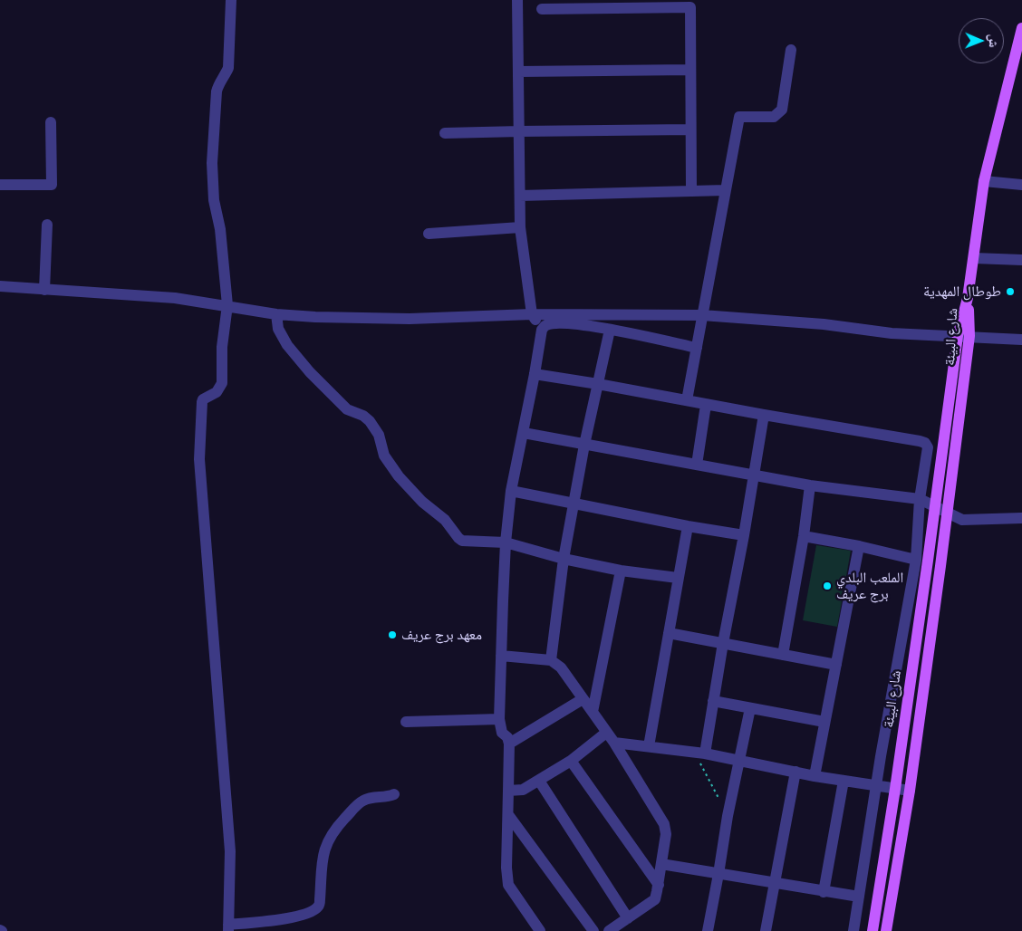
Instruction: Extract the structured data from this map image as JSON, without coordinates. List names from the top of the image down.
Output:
{
  "streets": {
    "main road": ["شارع البيئة"]
  },
  "places": ["طوطال المهدية", "الملعب البلدي برج عريف", "معهد برج عريف"],
  "north": "right"
}
